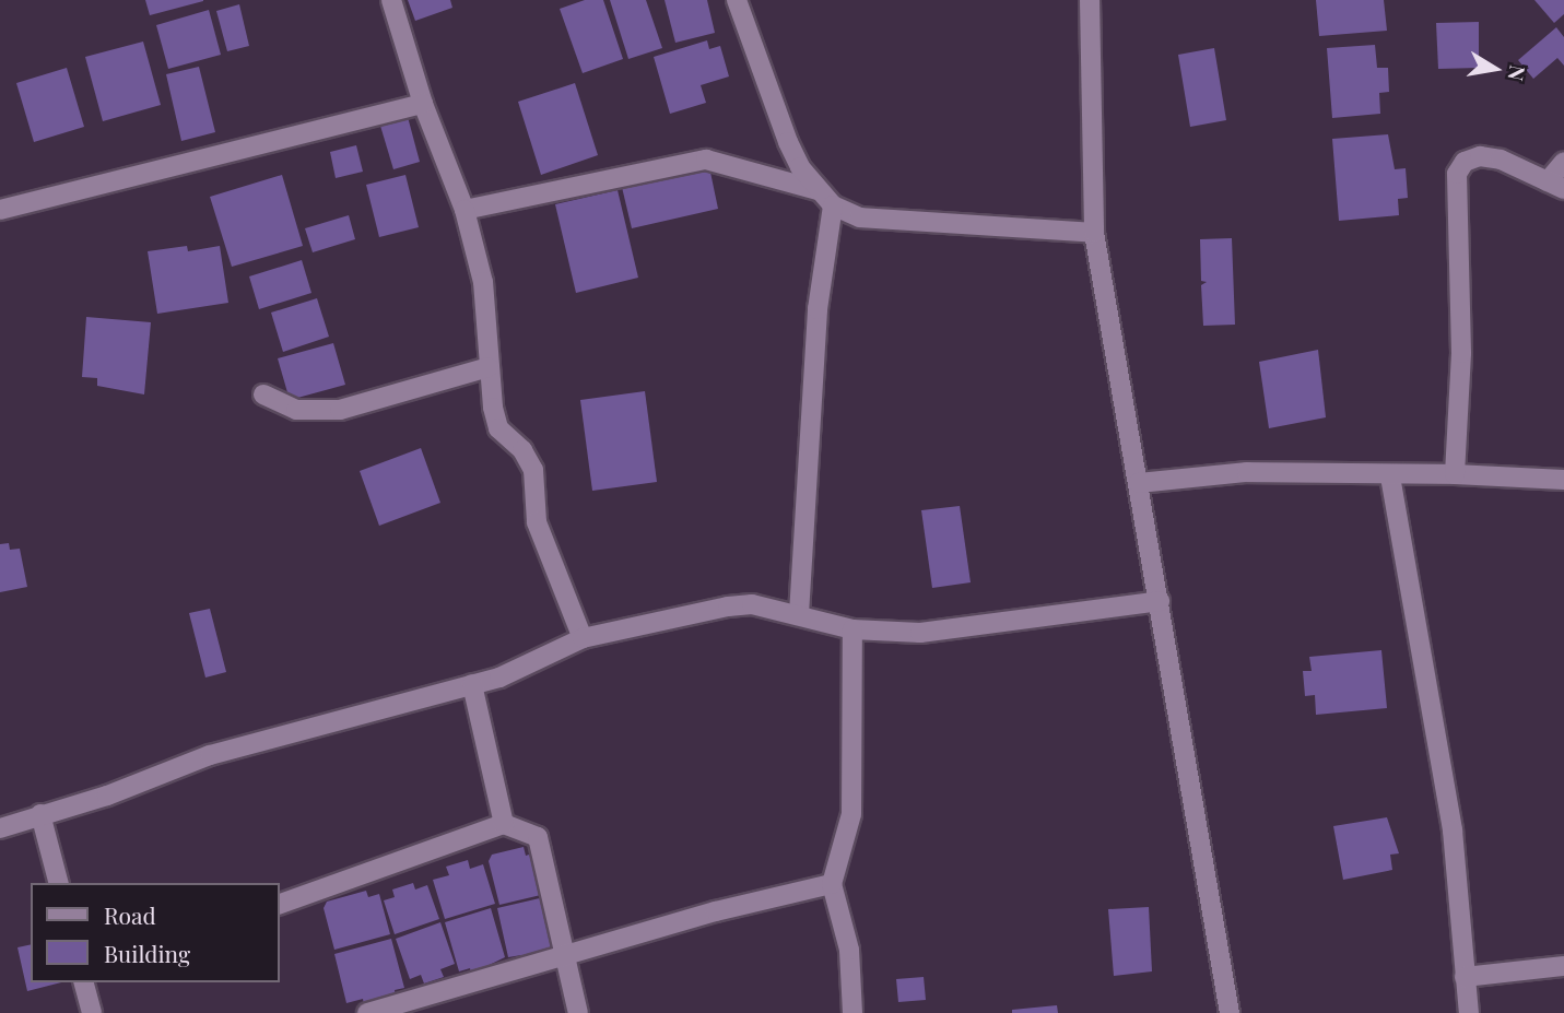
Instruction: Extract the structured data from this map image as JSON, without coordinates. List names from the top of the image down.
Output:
{
  "legend": ["Road", "Building"],
  "north": "right"
}
